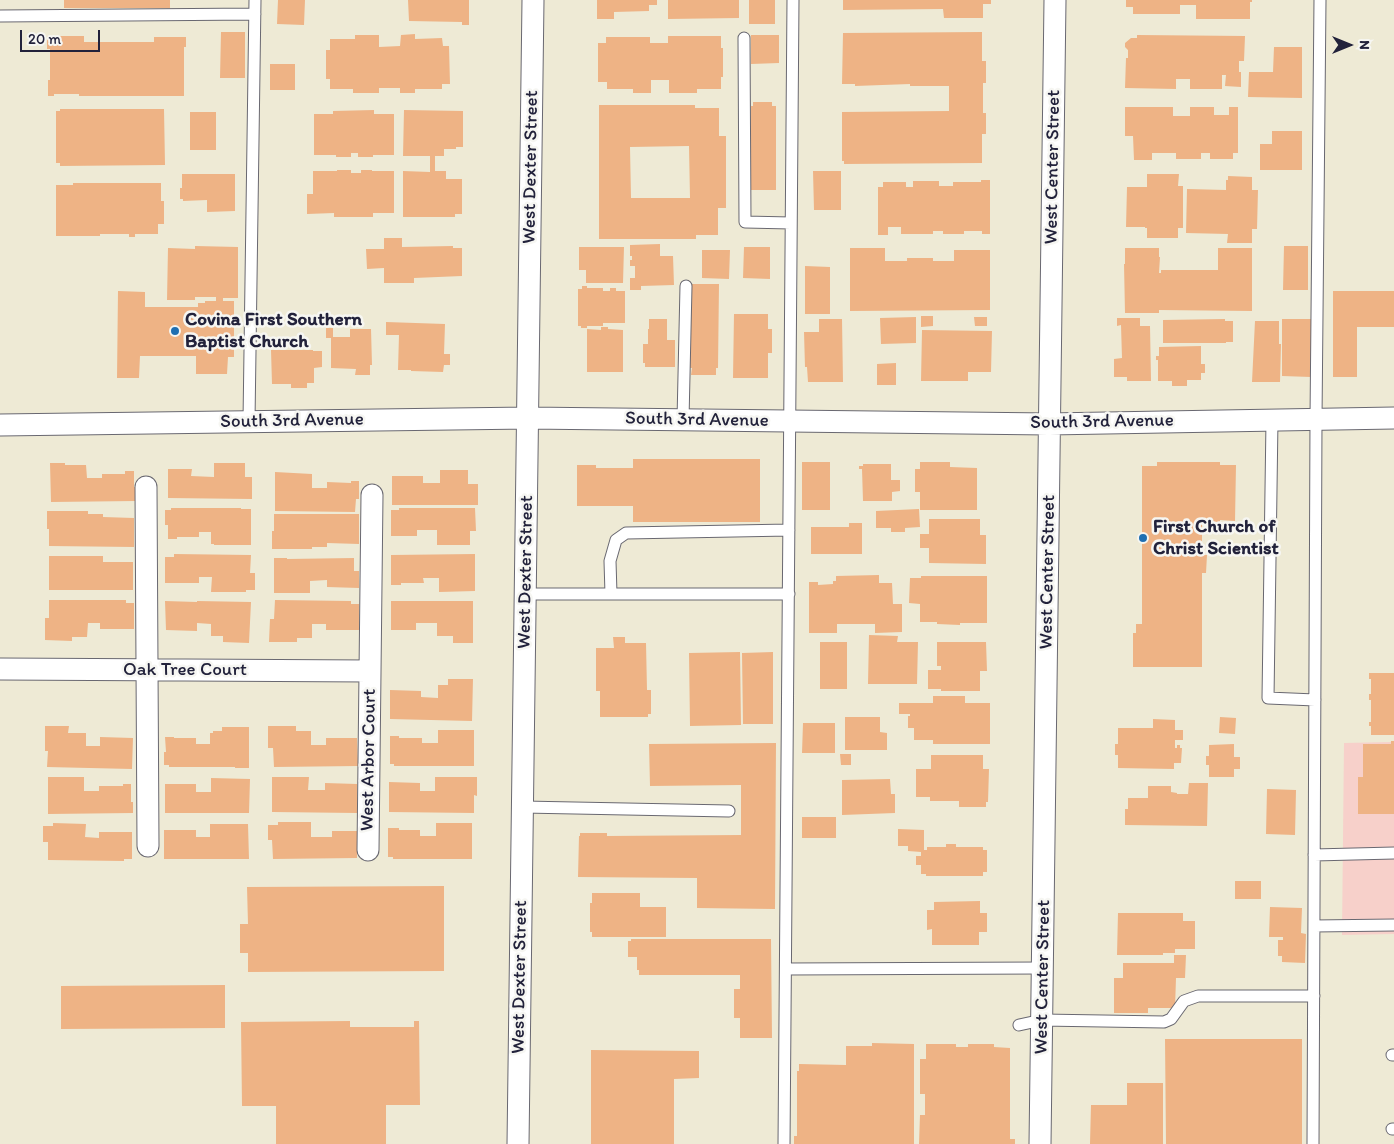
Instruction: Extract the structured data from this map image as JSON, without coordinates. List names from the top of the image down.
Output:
{
  "streets": {
    "street": [
      "West Dexter Street",
      "West Center Street",
      "South 3rd Avenue",
      "Oak Tree Court",
      "West Arbor Court"
    ]
  },
  "crossings": [
    ["West Dexter Street", "South 3rd Avenue"],
    ["West Center Street", "South 3rd Avenue"],
    ["Oak Tree Court", "West Arbor Court"]
  ],
  "places": ["Covina First Southern Baptist Church", "First Church of Christ Scientist"],
  "scale_bar": "20 m",
  "north": "right"
}
